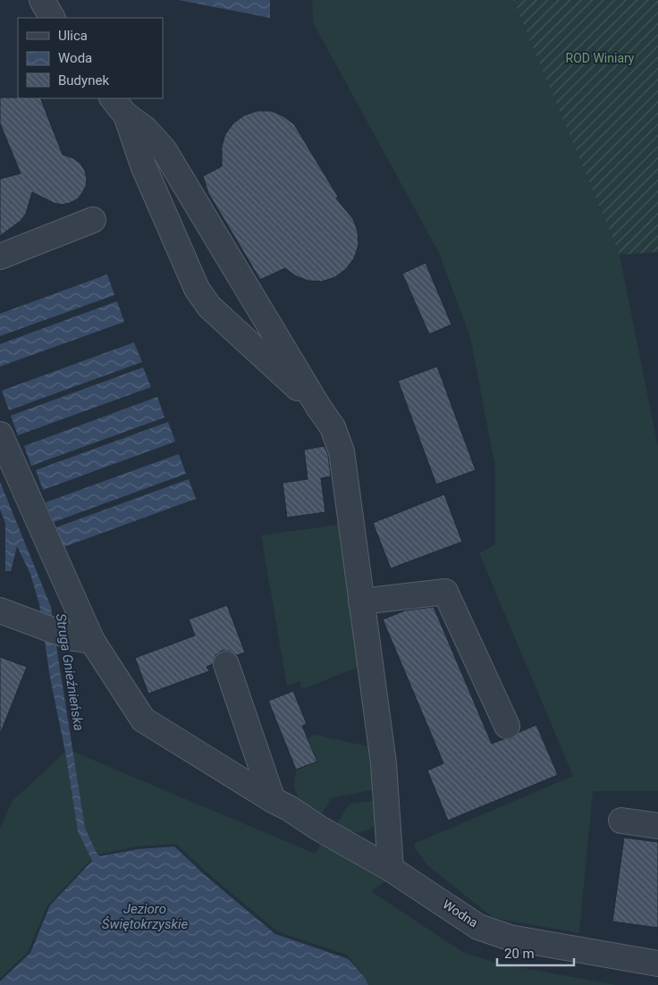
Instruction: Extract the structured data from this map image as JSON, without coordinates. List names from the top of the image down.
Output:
{
  "streets": {
    "street": ["Wodna"]
  },
  "water": ["Struga Gnieźnieńska", "Jezioro Świętokrzyskie"],
  "parks": ["ROD Winiary"],
  "legend": ["Ulica", "Woda", "Budynek"],
  "scale_bar": "20 m"
}
